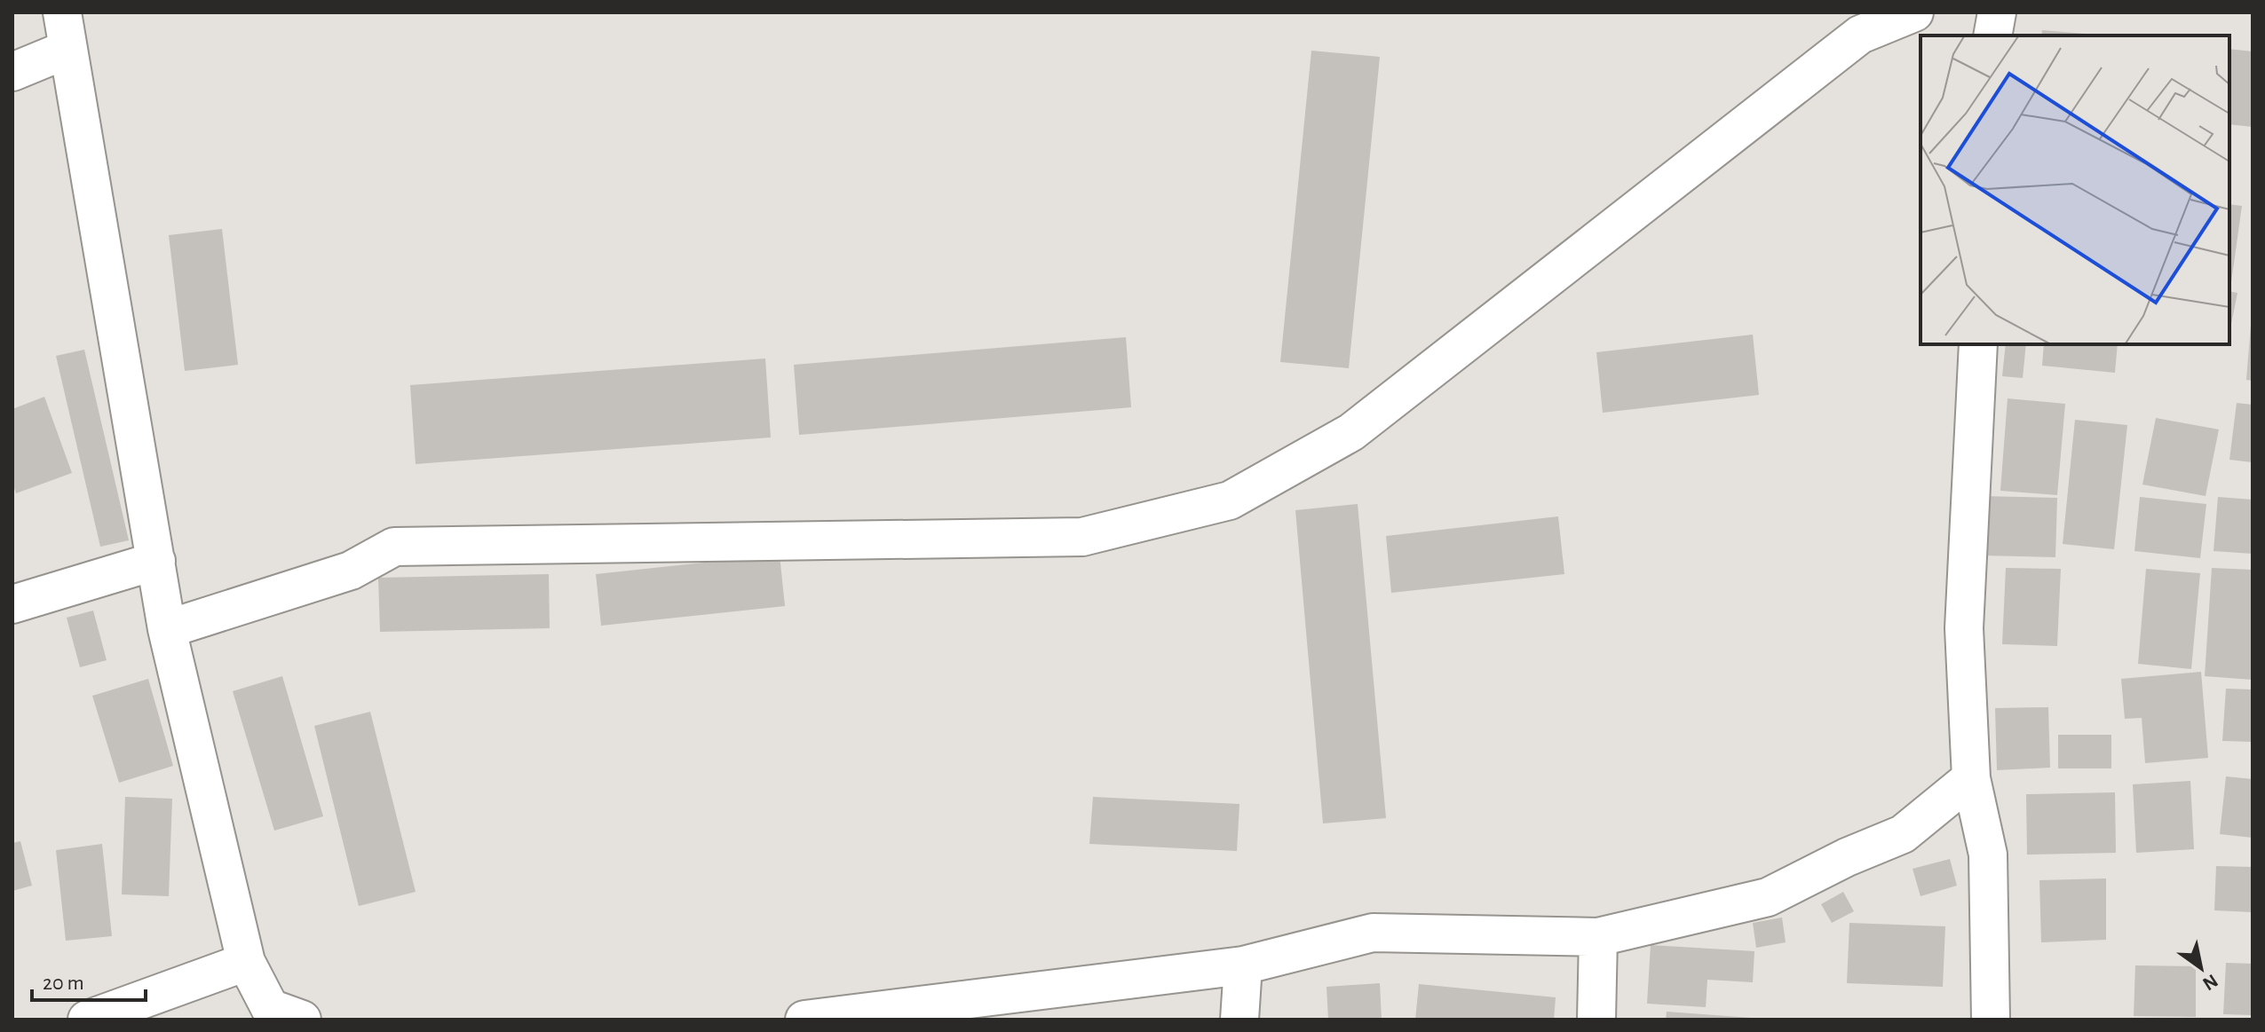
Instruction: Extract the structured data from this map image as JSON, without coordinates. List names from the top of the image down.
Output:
{
  "scale_bar": "20 m",
  "north": "bottom right"
}
